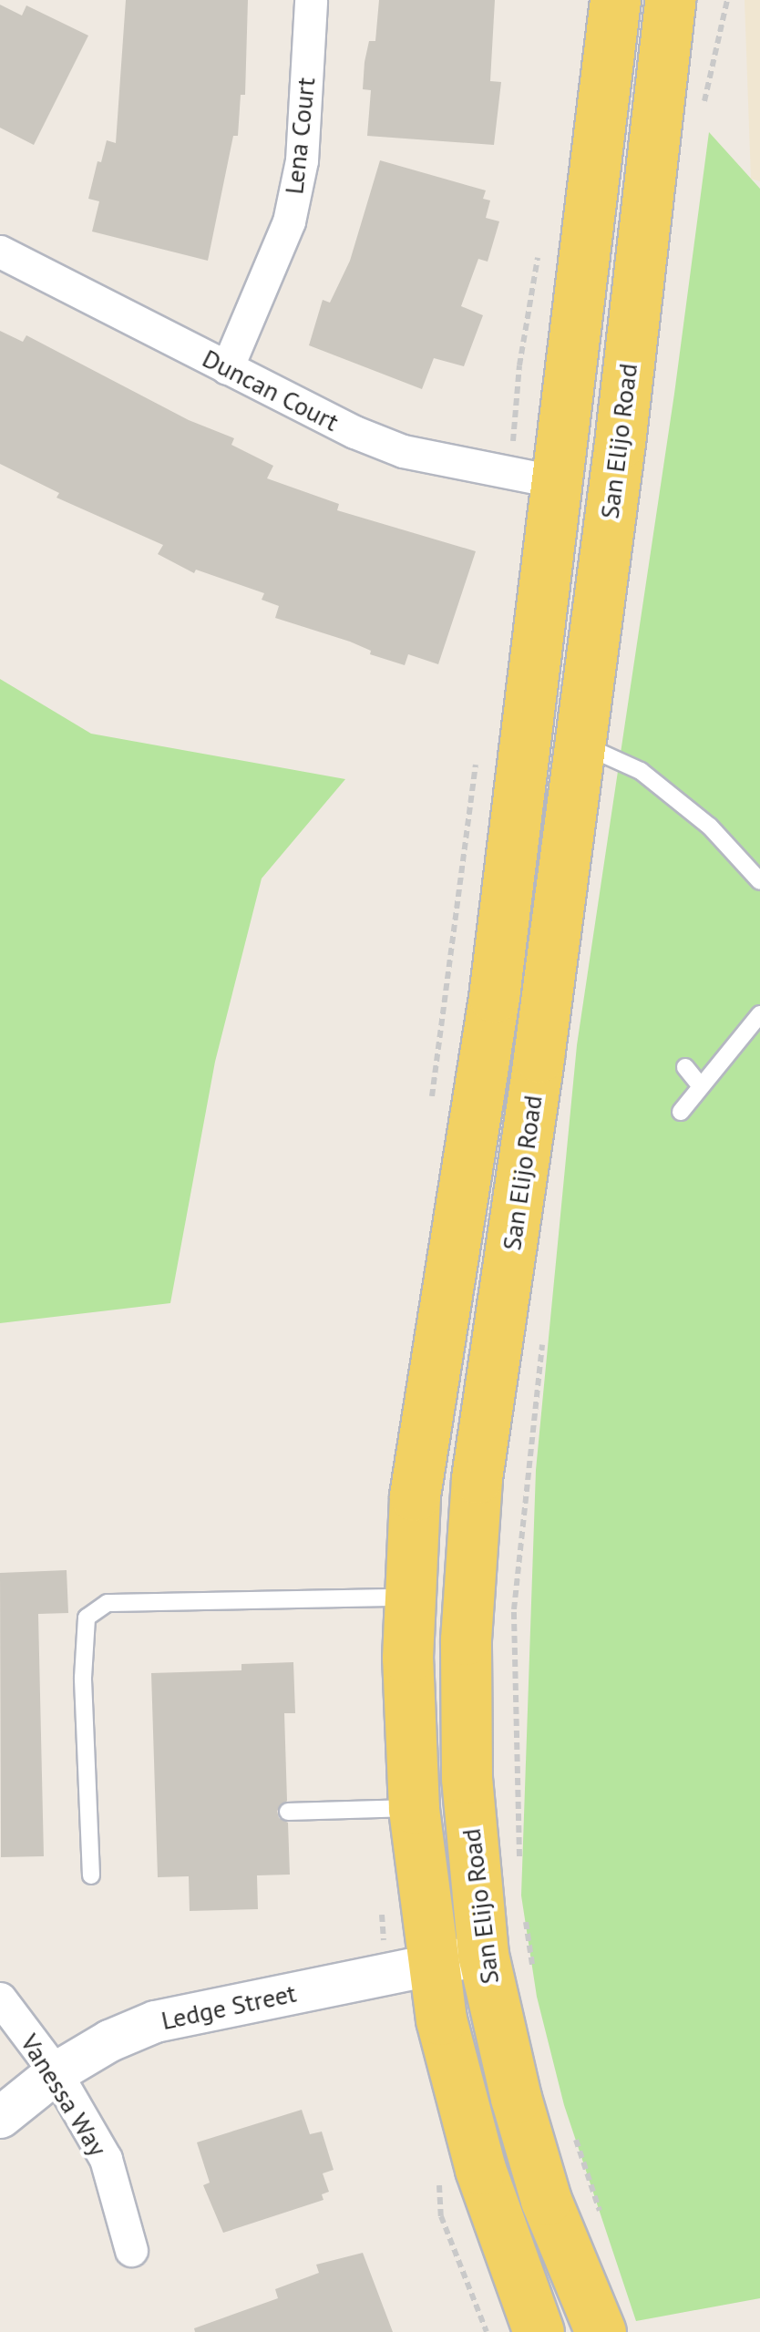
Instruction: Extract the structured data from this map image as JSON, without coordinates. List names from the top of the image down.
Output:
{
  "streets": {
    "main road": ["San Elijo Road"],
    "street": [
      "Lena Court",
      "Duncan Court",
      "Ledge Street",
      "Vanessa Way"
    ]
  },
  "crossings": [
    ["Lena Court", "Duncan Court"],
    ["San Elijo Road", "Ledge Street"],
    ["Ledge Street", "Vanessa Way"]
  ]
}
